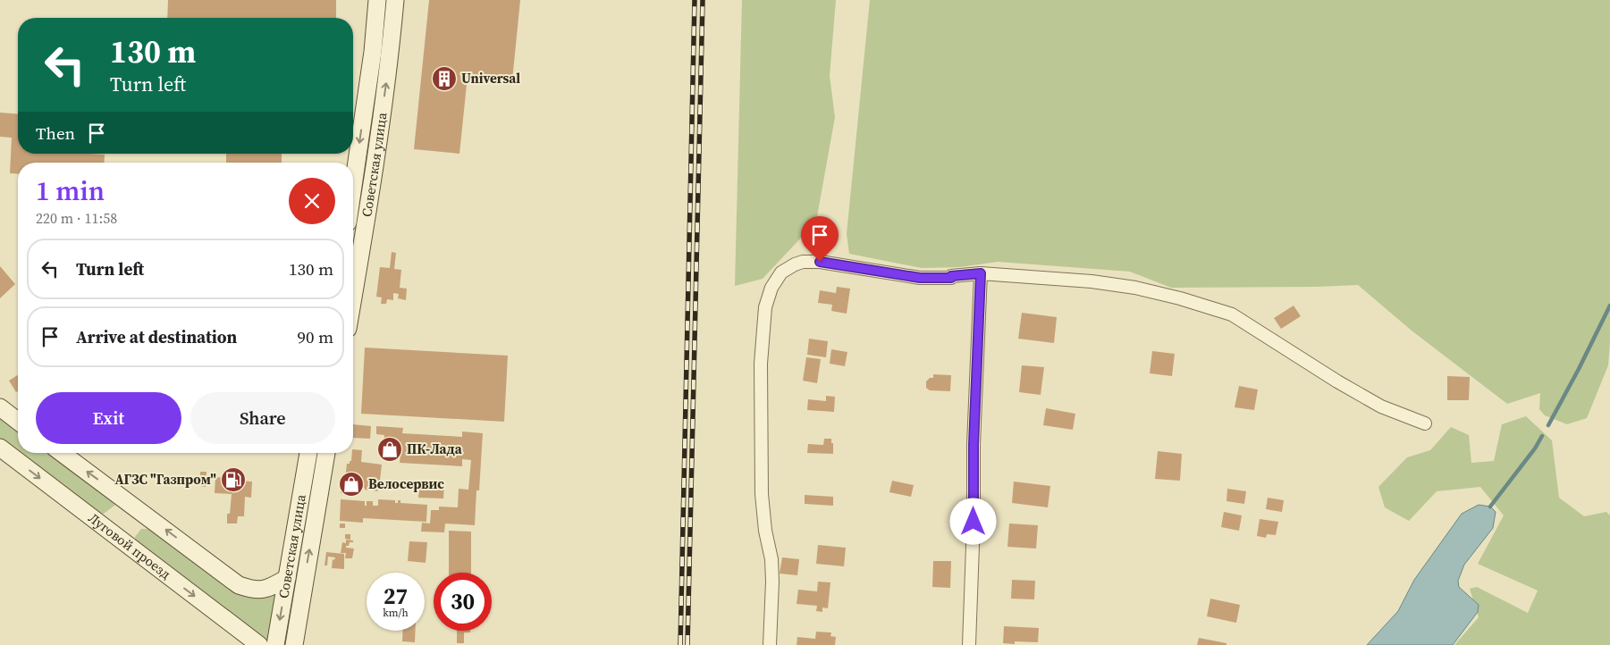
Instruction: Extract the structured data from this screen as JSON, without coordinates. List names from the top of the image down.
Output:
{
  "streets": {
    "main road": ["Советская улица", "Луговой проезд"]
  },
  "places": {
    "building": ["Universal"],
    "shop": ["ПК-Лада", "Велосервис"],
    "fuel station": ["АГЗС \"Газпром\""]
  },
  "page": {
    "turn": ["130 m", "Turn left"],
    "then": "Then",
    "heading": ["1 min", "220 m · 11:58"],
    "list": [
      {
        "name": "Turn left",
        "value": "130 m"
      },
      {
        "name": "Arrive at destination",
        "value": "90 m"
      }
    ],
    "buttons": ["Exit", "Share"],
    "speed": "27 km/h",
    "limit": "30"
  }
}
